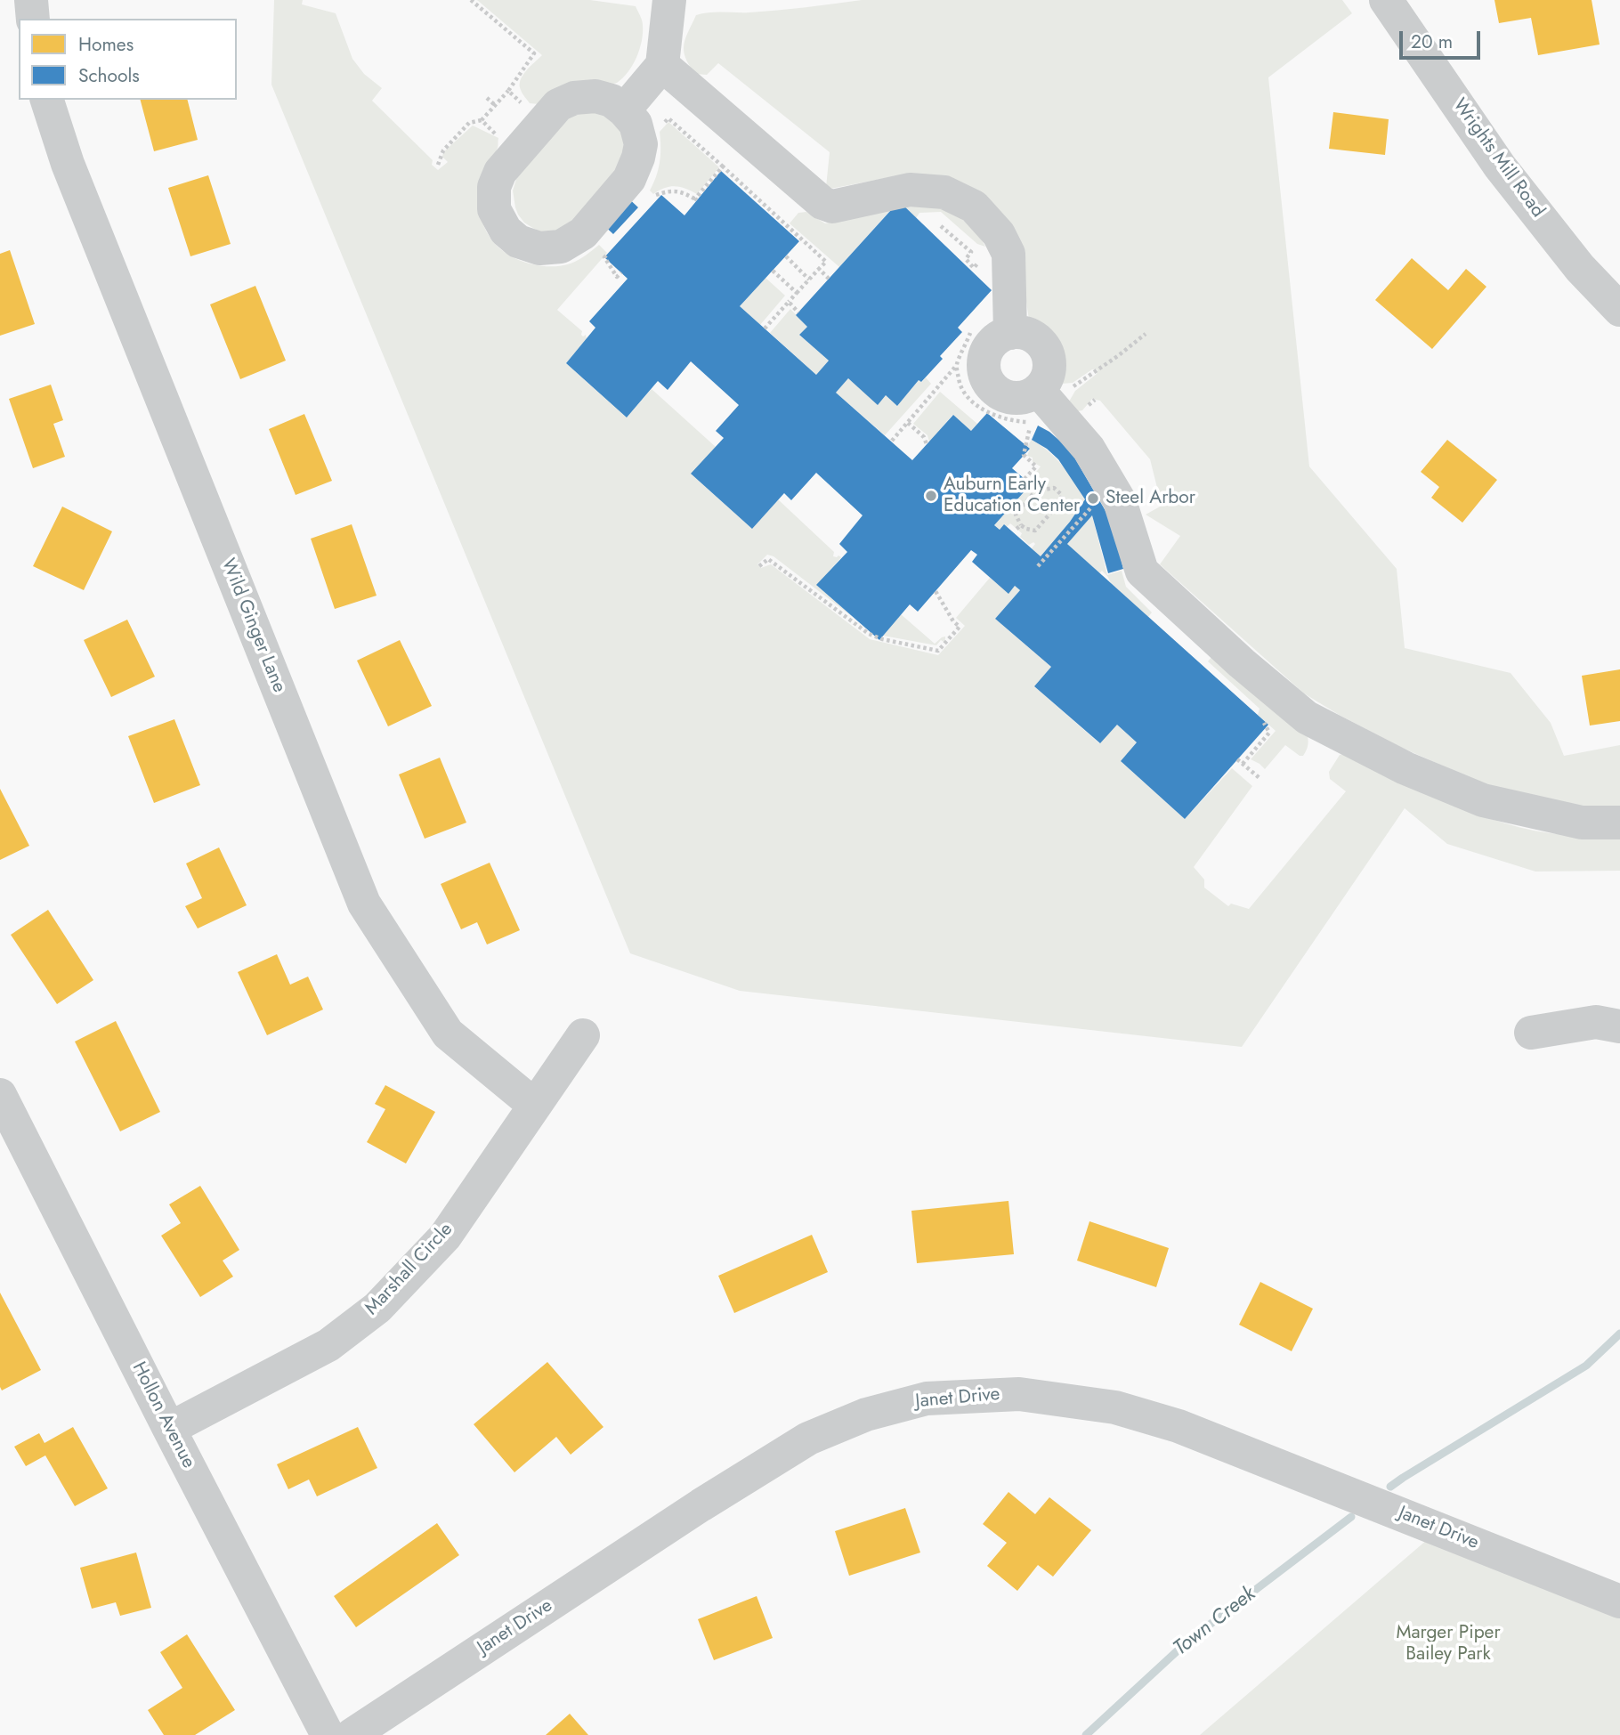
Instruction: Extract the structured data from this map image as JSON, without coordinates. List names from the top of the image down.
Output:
{
  "streets": {
    "street": [
      "Wrights Mill Road",
      "Wild Ginger Lane",
      "Marshall Circle",
      "Janet Drive",
      "Hollon Avenue"
    ]
  },
  "crossings": [
    ["Wild Ginger Lane", "Marshall Circle"],
    ["Marshall Circle", "Hollon Avenue"]
  ],
  "water": ["Town Creek"],
  "parks": ["Marger Piper Bailey Park"],
  "places": ["Auburn Early Education Center", "Steel Arbor"],
  "legend": ["Homes", "Schools"],
  "scale_bar": "20 m"
}
